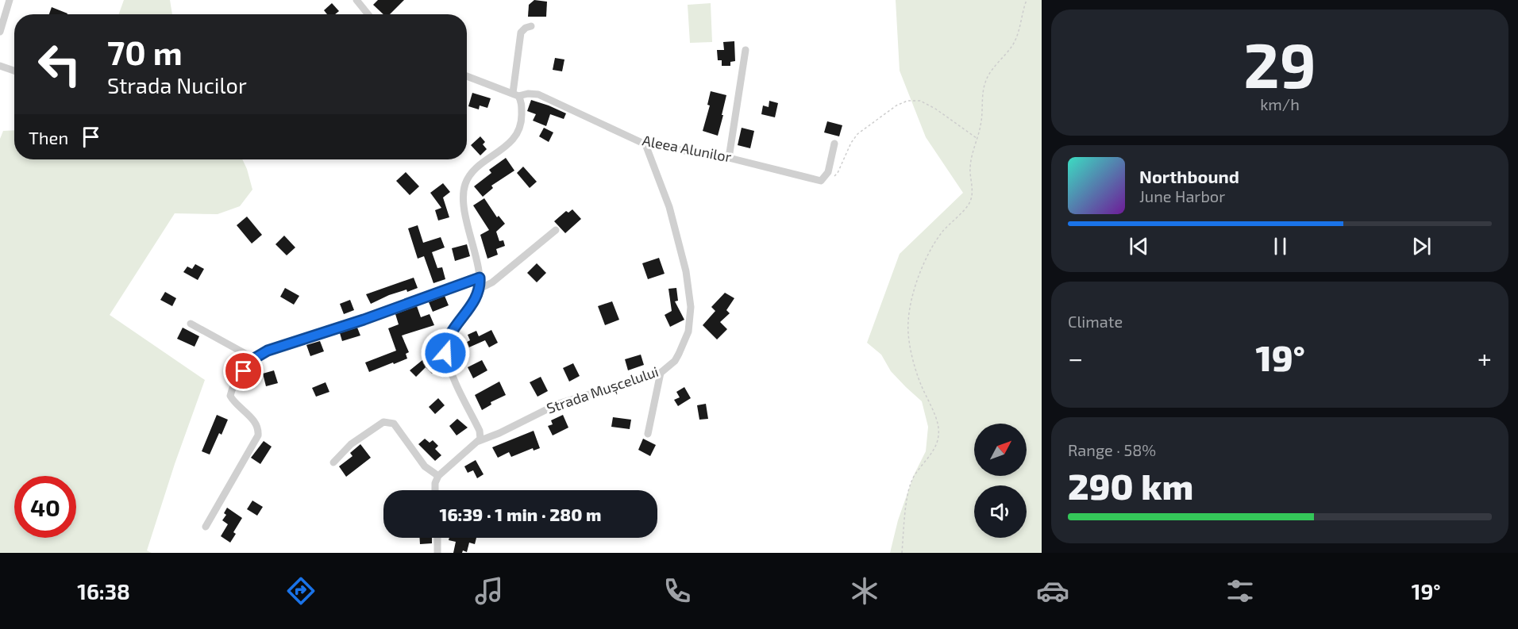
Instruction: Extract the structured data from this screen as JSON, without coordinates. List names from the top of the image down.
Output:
{
  "streets": {
    "street": ["Aleea Alunilor", "Strada Mușcelului"]
  },
  "crossings": [
    ["Aleea Alunilor", "Strada Mușcelului"]
  ],
  "north": "top right",
  "page": {
    "tile": [
      ["29", "km/h"],
      "Climate",
      ["Range · 58%", "290 km"]
    ],
    "turn": ["70 m", "Strada Nucilor"],
    "then": "Then",
    "song": ["Northbound", "June Harbor"],
    "heat": ["−", "19°", "+"],
    "limit": "40",
    "trip": "16:39 · 1 min · 280 m",
    "tabs": ["16:38", "19°"]
  }
}
